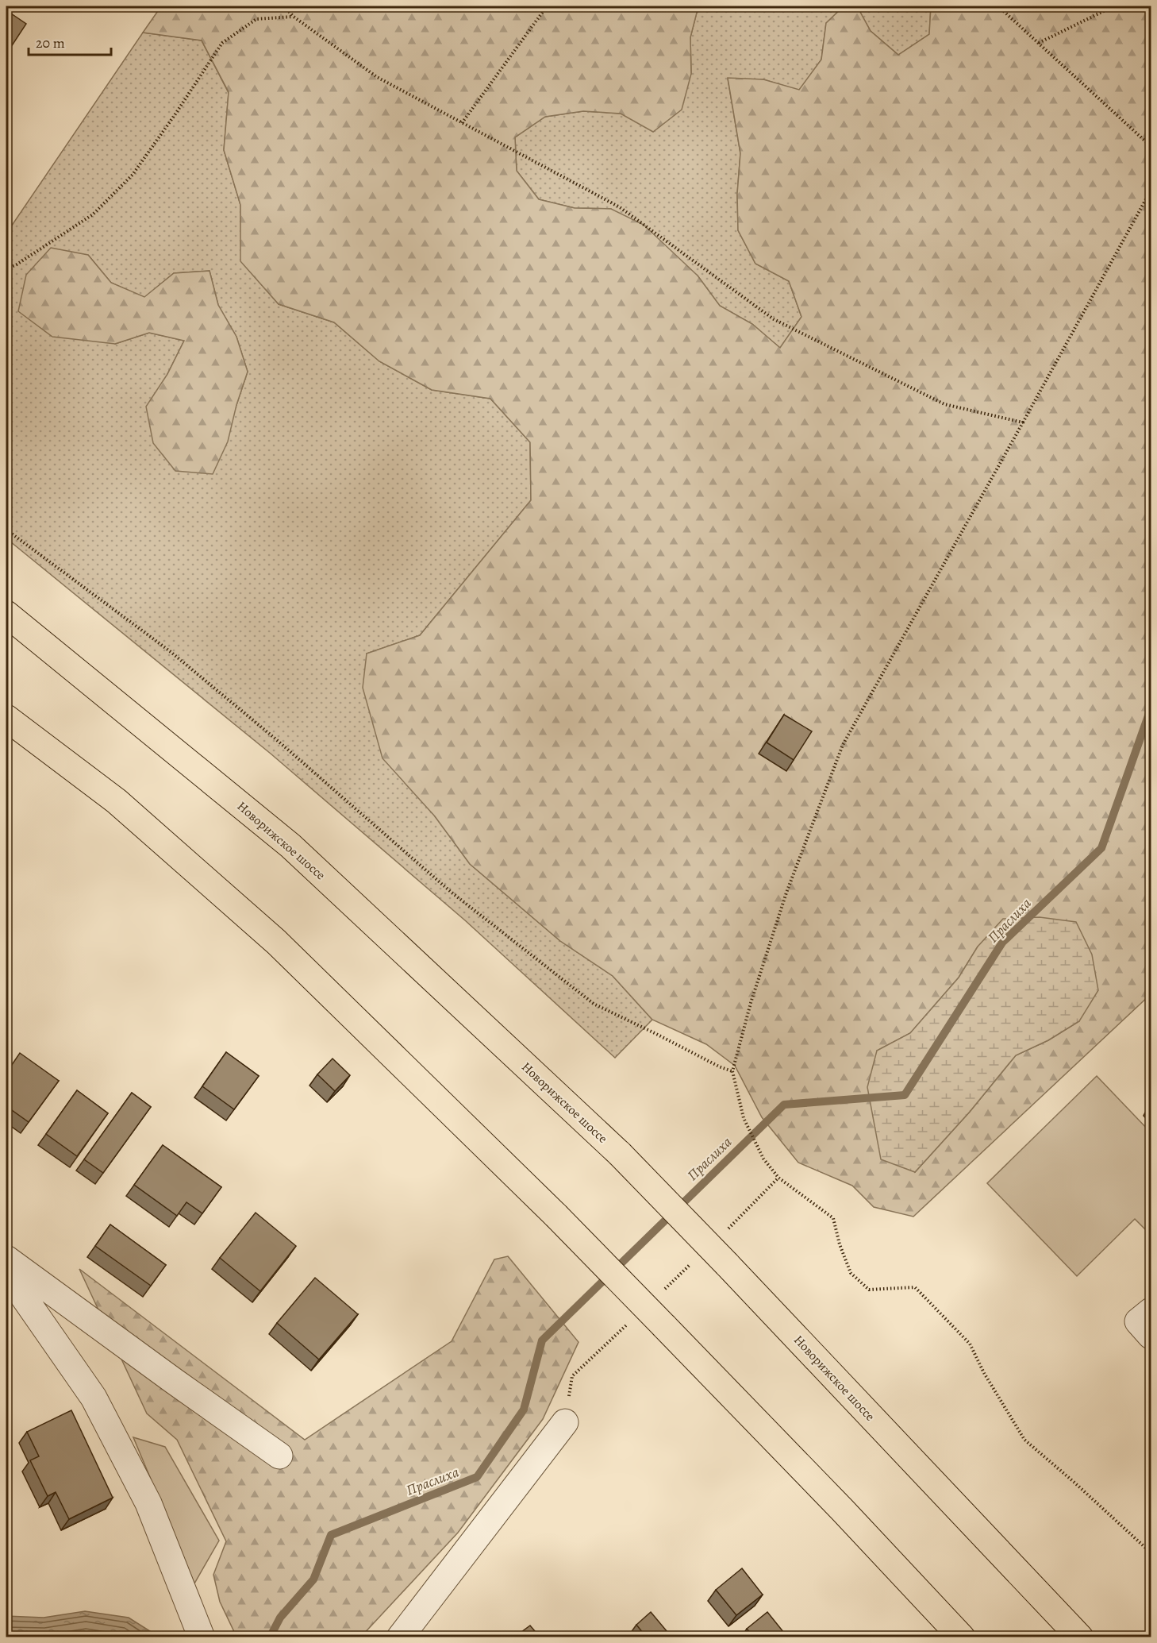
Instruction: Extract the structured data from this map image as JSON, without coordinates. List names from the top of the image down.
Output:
{
  "streets": {
    "highway": ["Новорижское шоссе"]
  },
  "water": ["Праслиха"],
  "scale_bar": "20 m"
}
